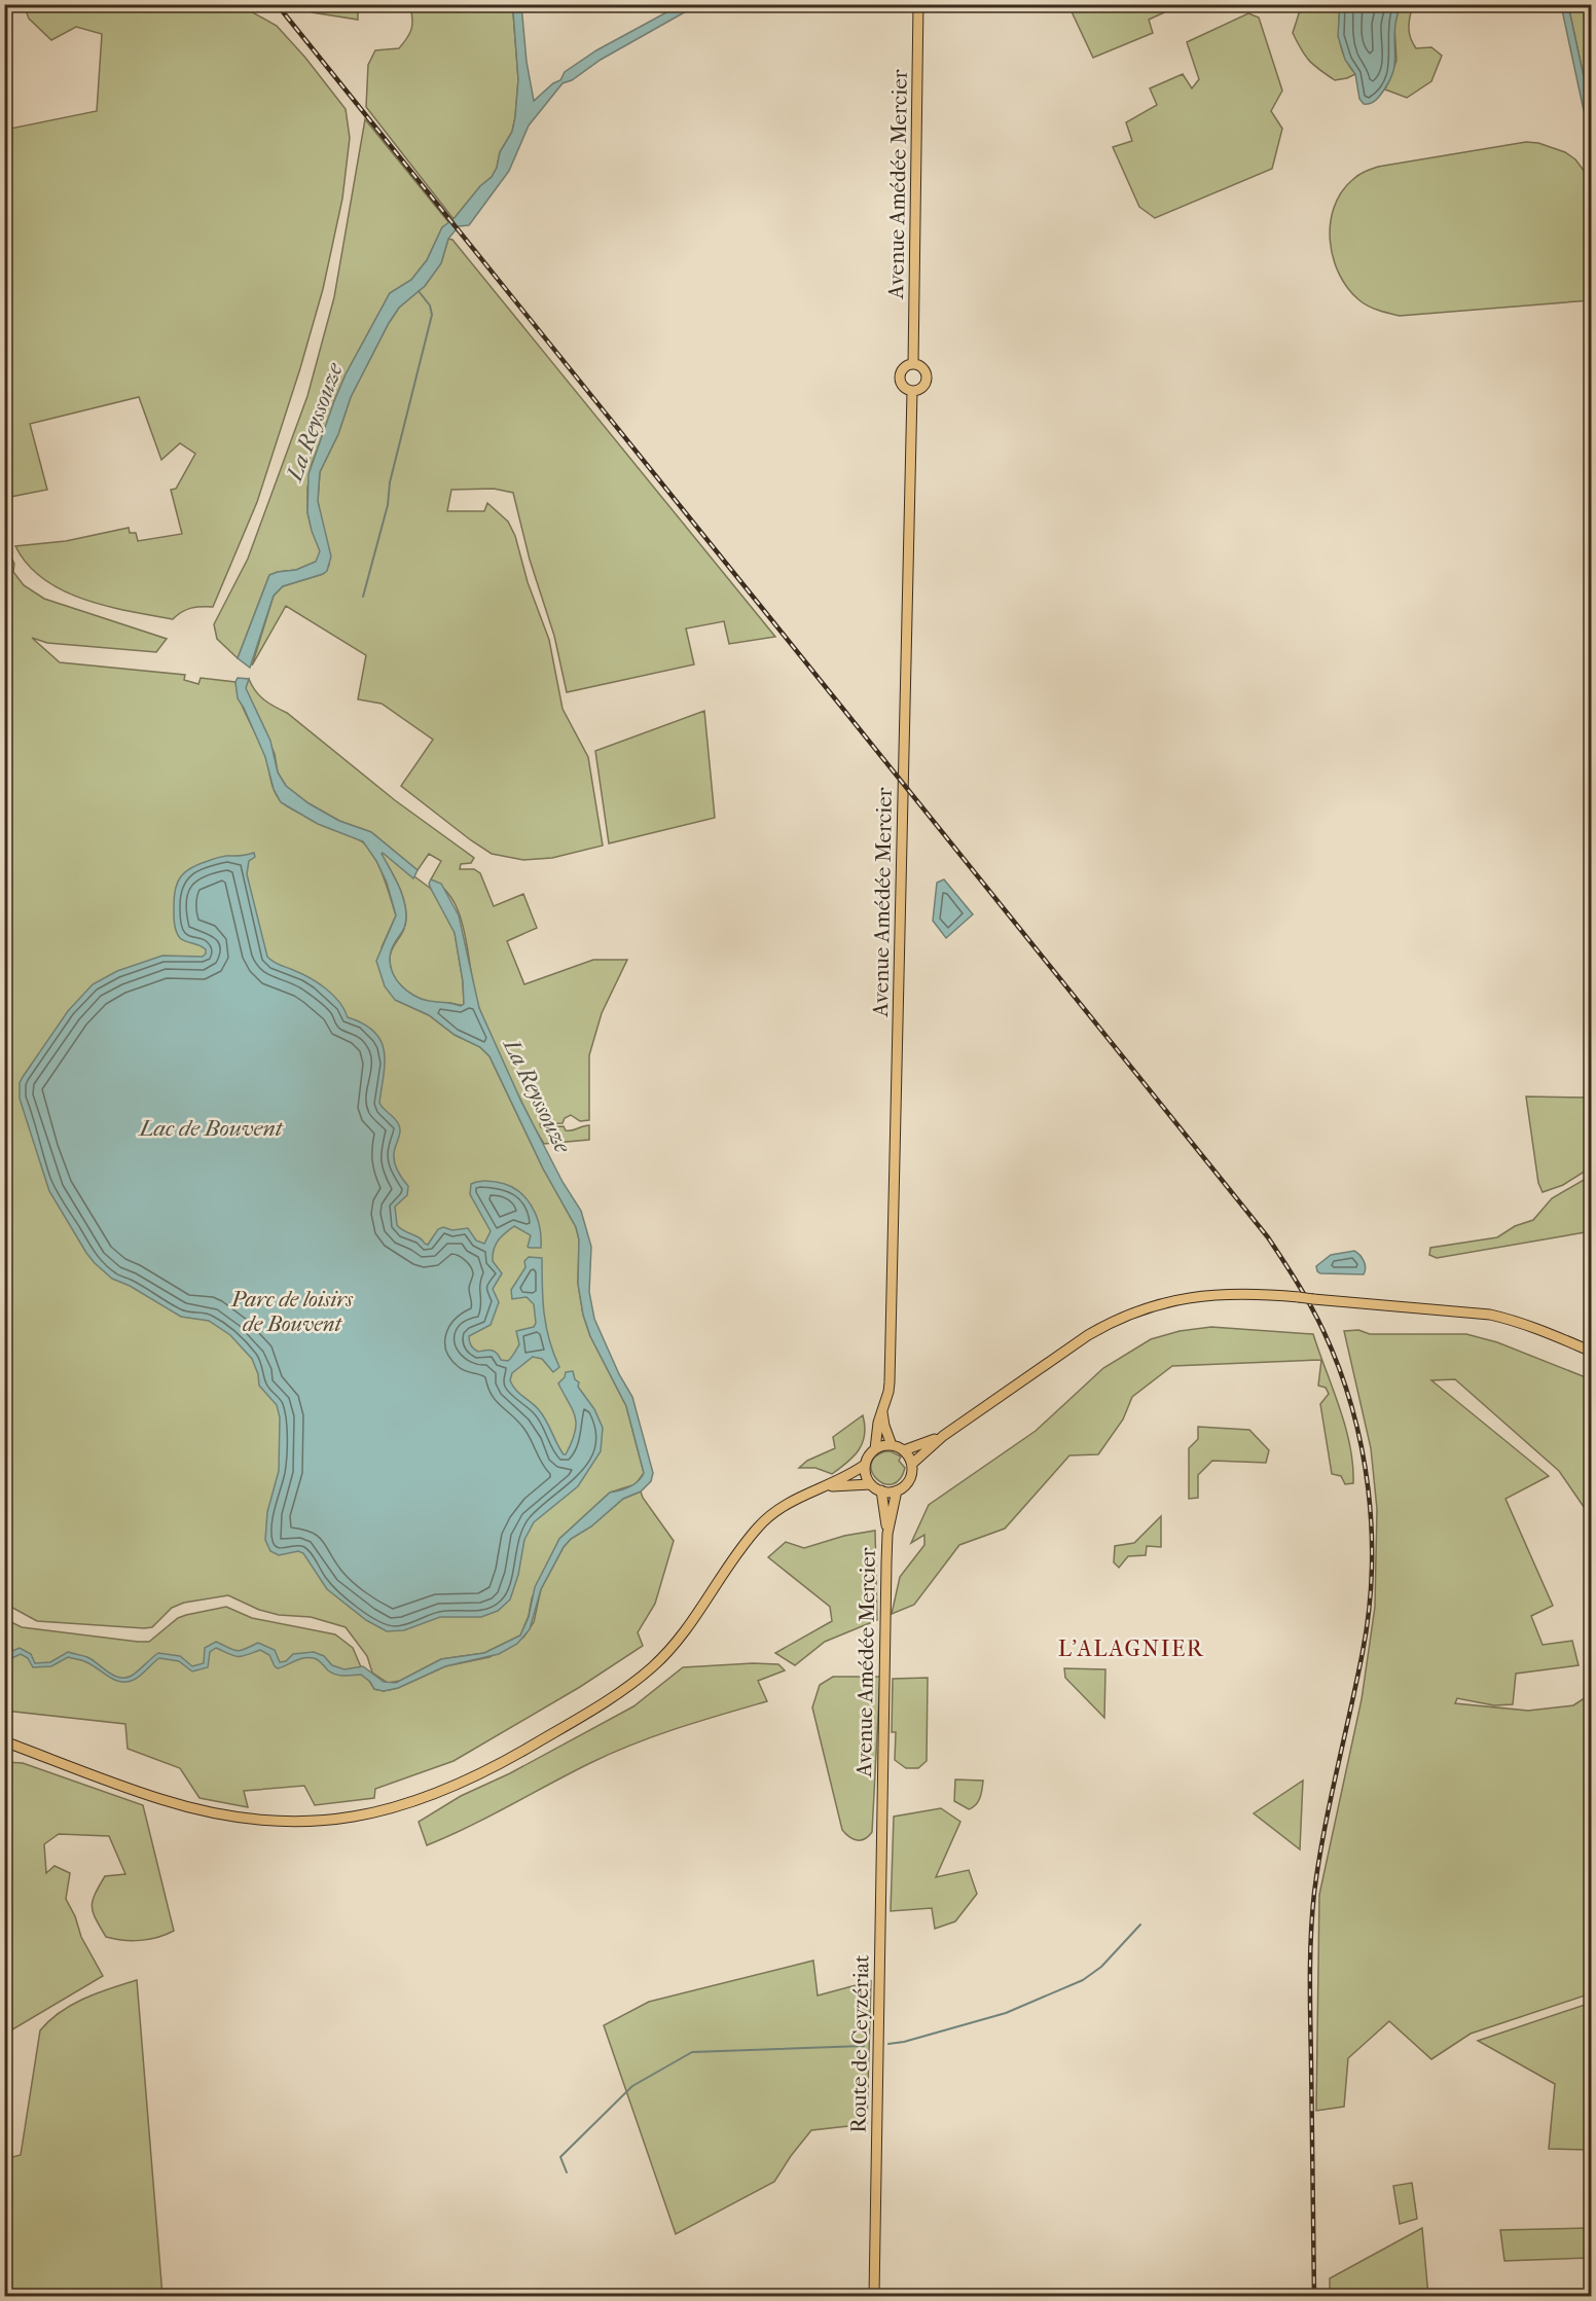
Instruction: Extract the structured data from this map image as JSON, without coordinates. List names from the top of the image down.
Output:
{
  "streets": {
    "main road": ["Avenue Amédée Mercier", "Route de Ceyzériat"]
  },
  "crossings": [
    ["Avenue Amédée Mercier", "Route de Ceyzériat"]
  ],
  "districts": ["L'ALAGNIER"],
  "water": ["La Reyssouze", "Lac de Bouvent"],
  "parks": ["Parc de loisirs de Bouvent"]
}
